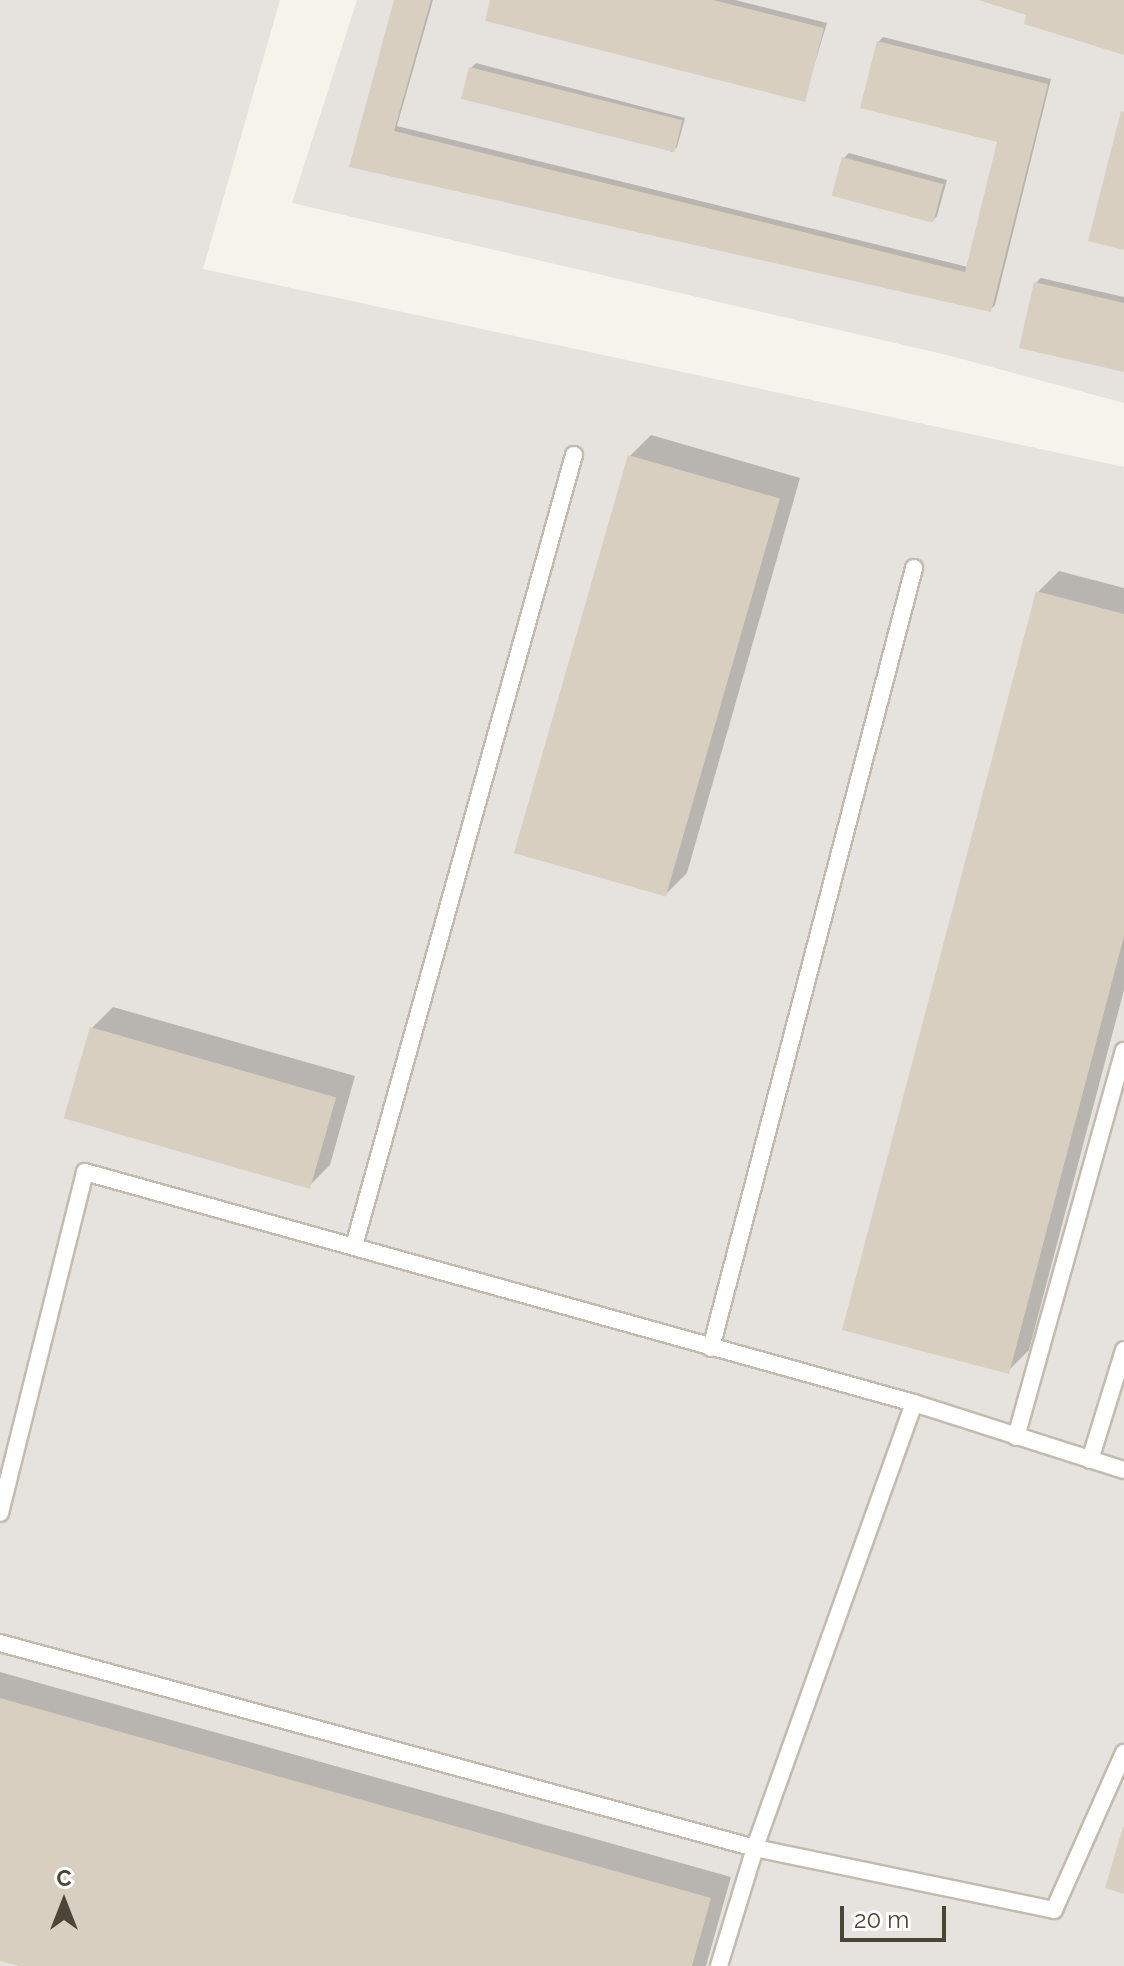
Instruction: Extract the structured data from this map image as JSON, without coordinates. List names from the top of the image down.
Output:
{
  "scale_bar": "20 m",
  "north": "top"
}
